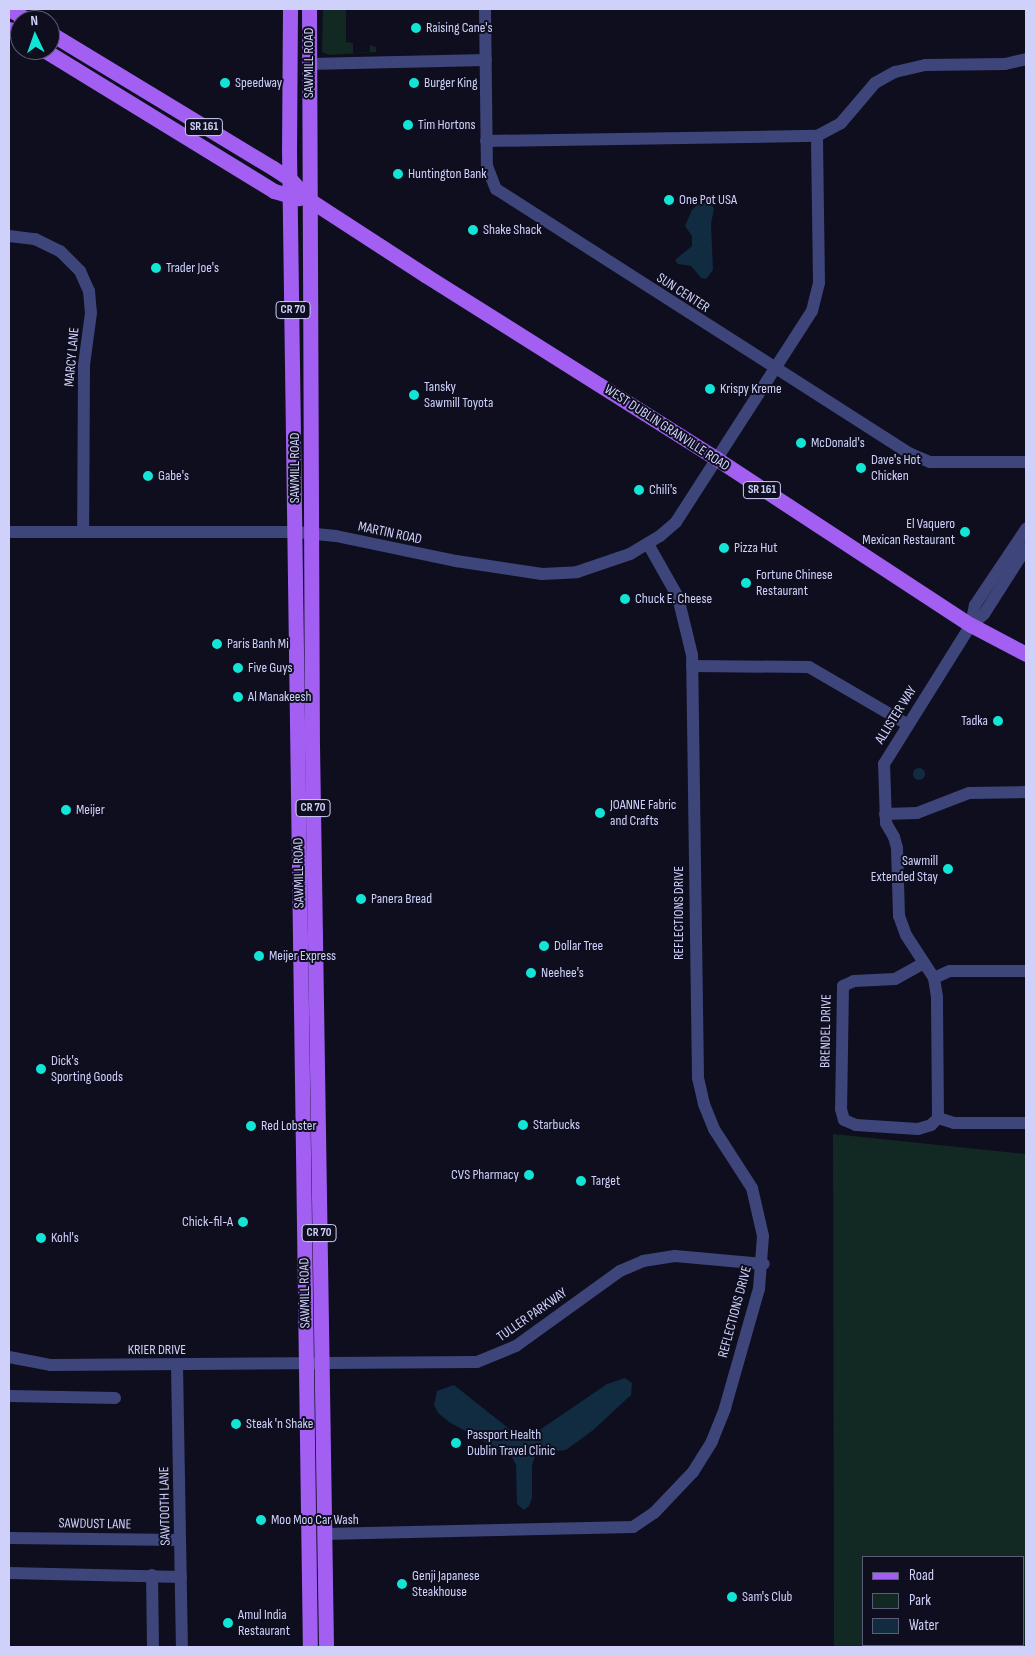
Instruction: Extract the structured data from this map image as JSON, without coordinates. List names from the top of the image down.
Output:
{
  "streets": {
    "main road": [
      "SAWMILL ROAD",
      "SR 161",
      "CR 70",
      "WEST DUBLIN GRANVILLE ROAD"
    ],
    "street": [
      "SUN CENTER",
      "MARCY LANE",
      "MARTIN ROAD",
      "ALLISTER WAY",
      "REFLECTIONS DRIVE",
      "BRENDEL DRIVE",
      "TULLER PARKWAY",
      "KRIER DRIVE",
      "SAWTOOTH LANE",
      "SAWDUST LANE"
    ]
  },
  "crossings": [
    ["SAWMILL ROAD", "WEST DUBLIN GRANVILLE ROAD"],
    ["SAWMILL ROAD", "MARTIN ROAD"],
    ["SAWMILL ROAD", "REFLECTIONS DRIVE"],
    ["SAWMILL ROAD", "TULLER PARKWAY"],
    ["SAWMILL ROAD", "KRIER DRIVE"],
    ["SUN CENTER", "MARTIN ROAD"],
    ["MARCY LANE", "MARTIN ROAD"],
    ["WEST DUBLIN GRANVILLE ROAD", "MARTIN ROAD"],
    ["WEST DUBLIN GRANVILLE ROAD", "ALLISTER WAY"],
    ["MARTIN ROAD", "REFLECTIONS DRIVE"],
    ["ALLISTER WAY", "BRENDEL DRIVE"],
    ["REFLECTIONS DRIVE", "TULLER PARKWAY"],
    ["TULLER PARKWAY", "KRIER DRIVE"],
    ["KRIER DRIVE", "SAWTOOTH LANE"],
    ["SAWTOOTH LANE", "SAWDUST LANE"]
  ],
  "places": [
    "Raising Cane's",
    "Speedway",
    "Burger King",
    "Tim Hortons",
    "Huntington Bank",
    "One Pot USA",
    "Shake Shack",
    "Trader Joe's",
    "Krispy Kreme",
    "Tansky Sawmill Toyota",
    "McDonald's",
    "Dave's Hot Chicken",
    "Gabe's",
    "Chili's",
    "El Vaquero Mexican Restaurant",
    "Pizza Hut",
    "Fortune Chinese Restaurant",
    "Chuck E. Cheese",
    "Paris Banh Mi",
    "Five Guys",
    "Al Manakeesh",
    "Tadka",
    "Meijer",
    "JOANNE Fabric and Crafts",
    "Sawmill Extended Stay",
    "Panera Bread",
    "Dollar Tree",
    "Meijer Express",
    "Neehee's",
    "Dick's Sporting Goods",
    "Starbucks",
    "Red Lobster",
    "CVS Pharmacy",
    "Target",
    "Chick-fil-A",
    "Kohl's",
    "Steak 'n Shake",
    "Passport Health Dublin Travel Clinic",
    "Moo Moo Car Wash",
    "Genji Japanese Steakhouse",
    "Sam's Club",
    "Amul India Restaurant"
  ],
  "legend": ["Road", "Park", "Water"],
  "north": "top"
}
